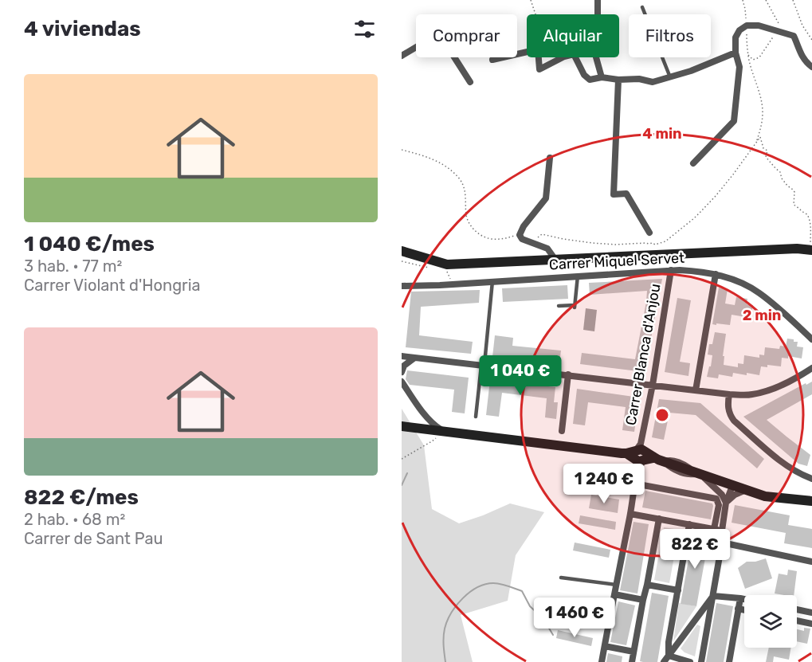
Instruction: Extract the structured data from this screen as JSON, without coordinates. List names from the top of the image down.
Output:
{
  "streets": {
    "street": ["Carrer Miquel Servet", "Carrer Blanca d'Anjou"]
  },
  "crossings": [
    ["Carrer Miquel Servet", "Carrer Blanca d'Anjou"]
  ],
  "page": {
    "heading": "4 viviendas",
    "chip": ["Comprar", "Alquilar", "Filtros"],
    "list": [
      {
        "name": "1 040 €/mes",
        "note": "3 hab. · 77 m² · Carrer Violant d'Hongria"
      },
      {
        "name": "822 €/mes",
        "note": "2 hab. · 68 m² · Carrer de Sant Pau"
      }
    ],
    "price": [
      "1 040 €",
      "1 240 €",
      "822 €",
      "1 460 €"
    ]
  },
  "rings": ["4 min", "2 min"]
}
